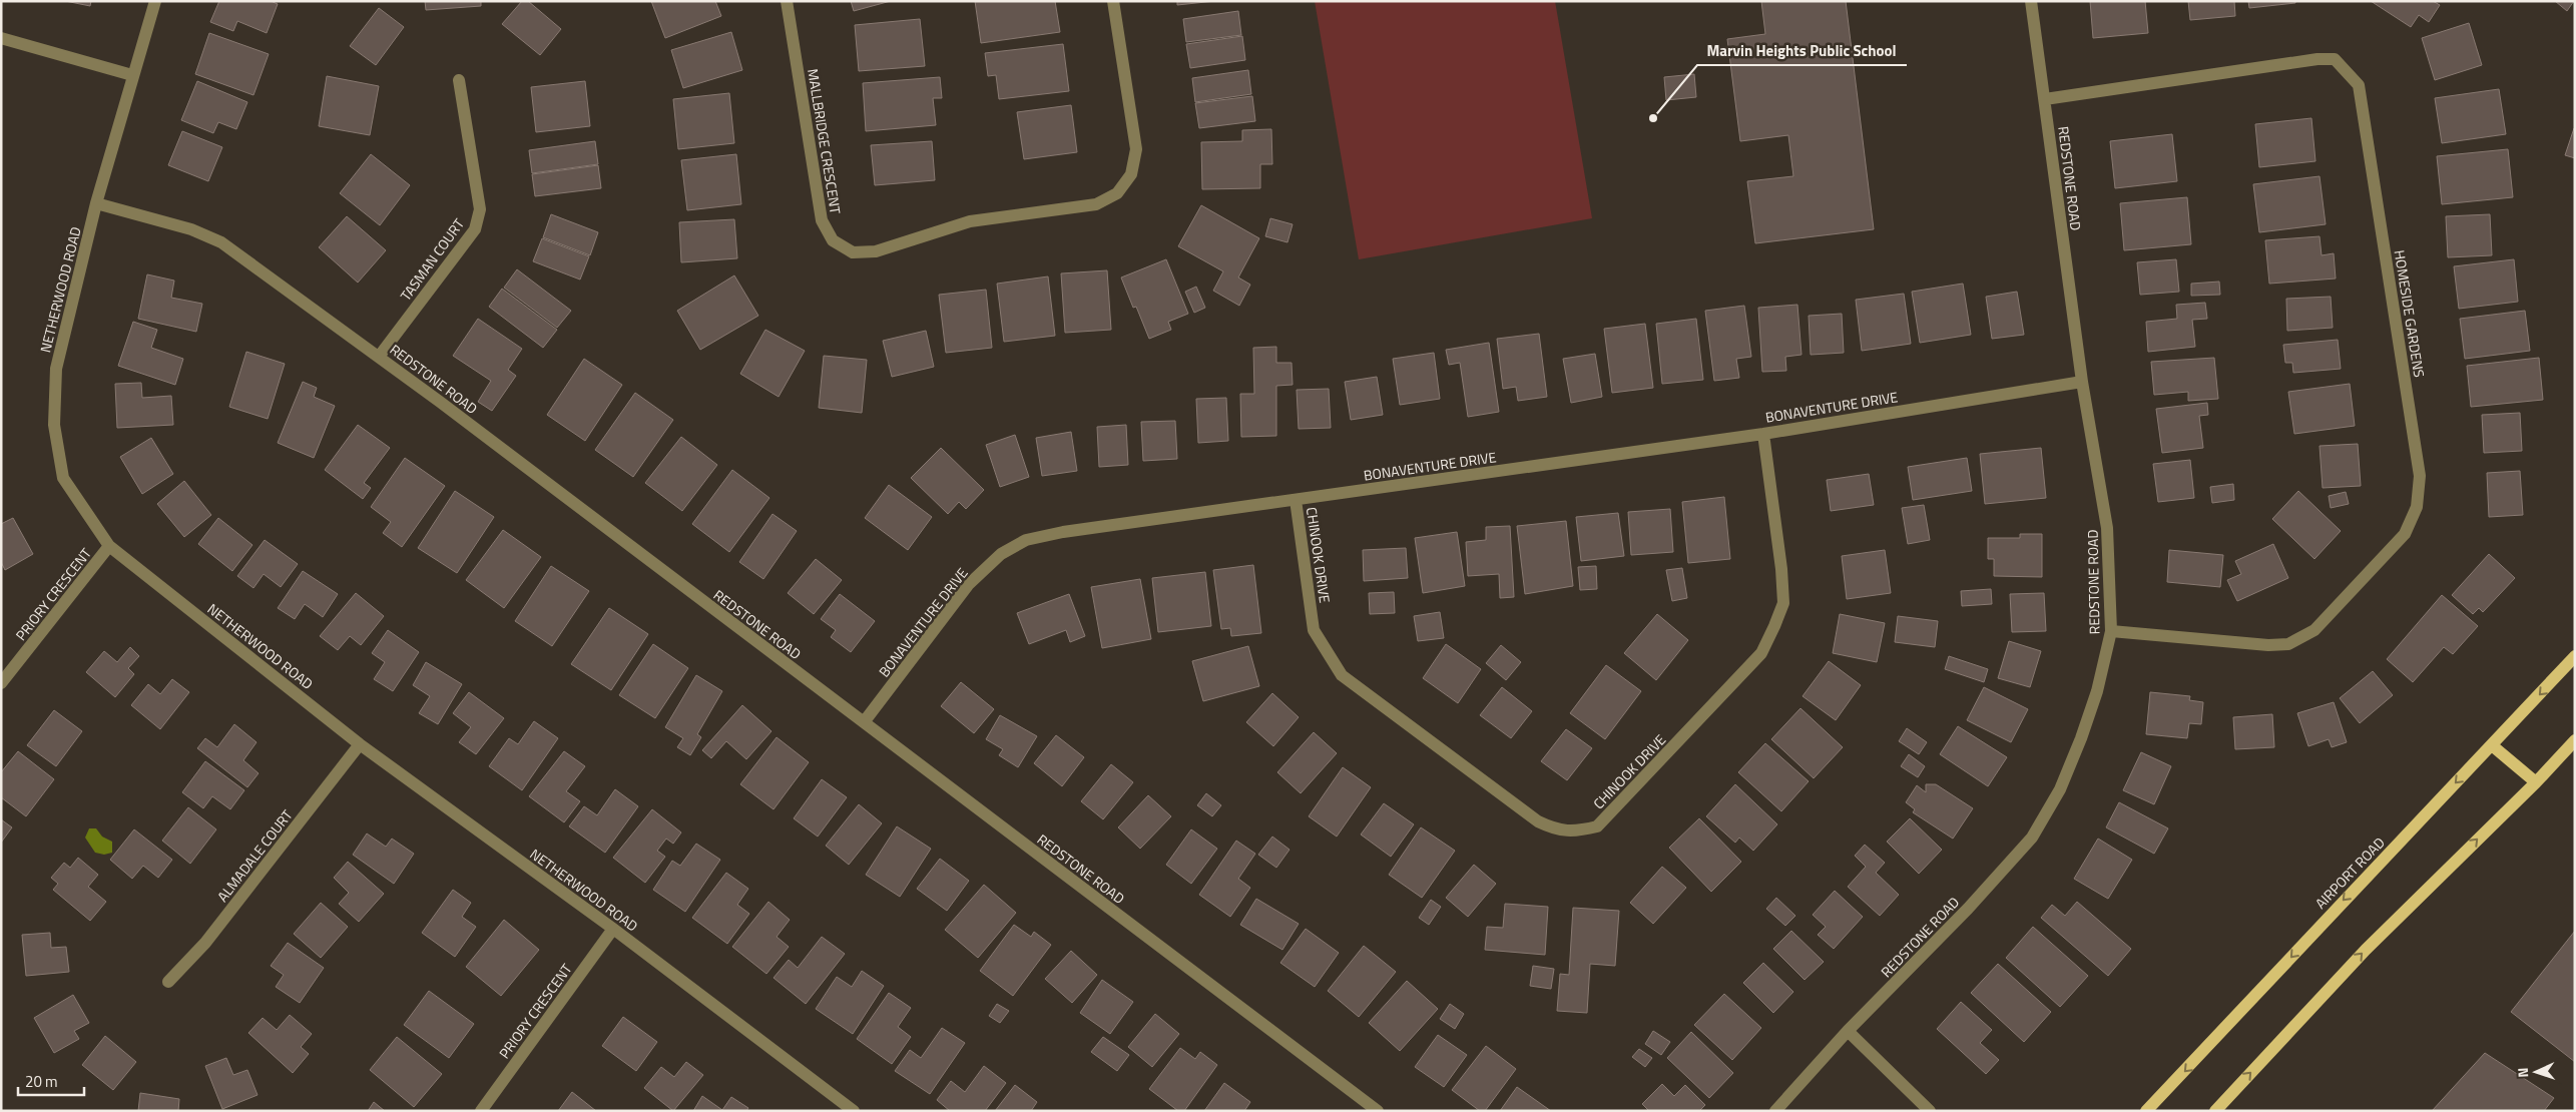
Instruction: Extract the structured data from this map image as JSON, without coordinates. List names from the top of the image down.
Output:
{
  "streets": {
    "main road": ["AIRPORT ROAD"],
    "street": [
      "MALLBRIDGE CRESCENT",
      "REDSTONE ROAD",
      "TASMAN COURT",
      "NETHERWOOD ROAD",
      "HOMESIDE GARDENS",
      "BONAVENTURE DRIVE",
      "CHINOOK DRIVE",
      "PRIORY CRESCENT",
      "ALMADALE COURT"
    ]
  },
  "crossings": [
    ["REDSTONE ROAD", "TASMAN COURT"],
    ["REDSTONE ROAD", "NETHERWOOD ROAD"],
    ["REDSTONE ROAD", "HOMESIDE GARDENS"],
    ["REDSTONE ROAD", "BONAVENTURE DRIVE"],
    ["NETHERWOOD ROAD", "PRIORY CRESCENT"],
    ["NETHERWOOD ROAD", "ALMADALE COURT"],
    ["BONAVENTURE DRIVE", "CHINOOK DRIVE"]
  ],
  "places": ["Marvin Heights Public School"],
  "scale_bar": "20 m",
  "north": "left"
}
